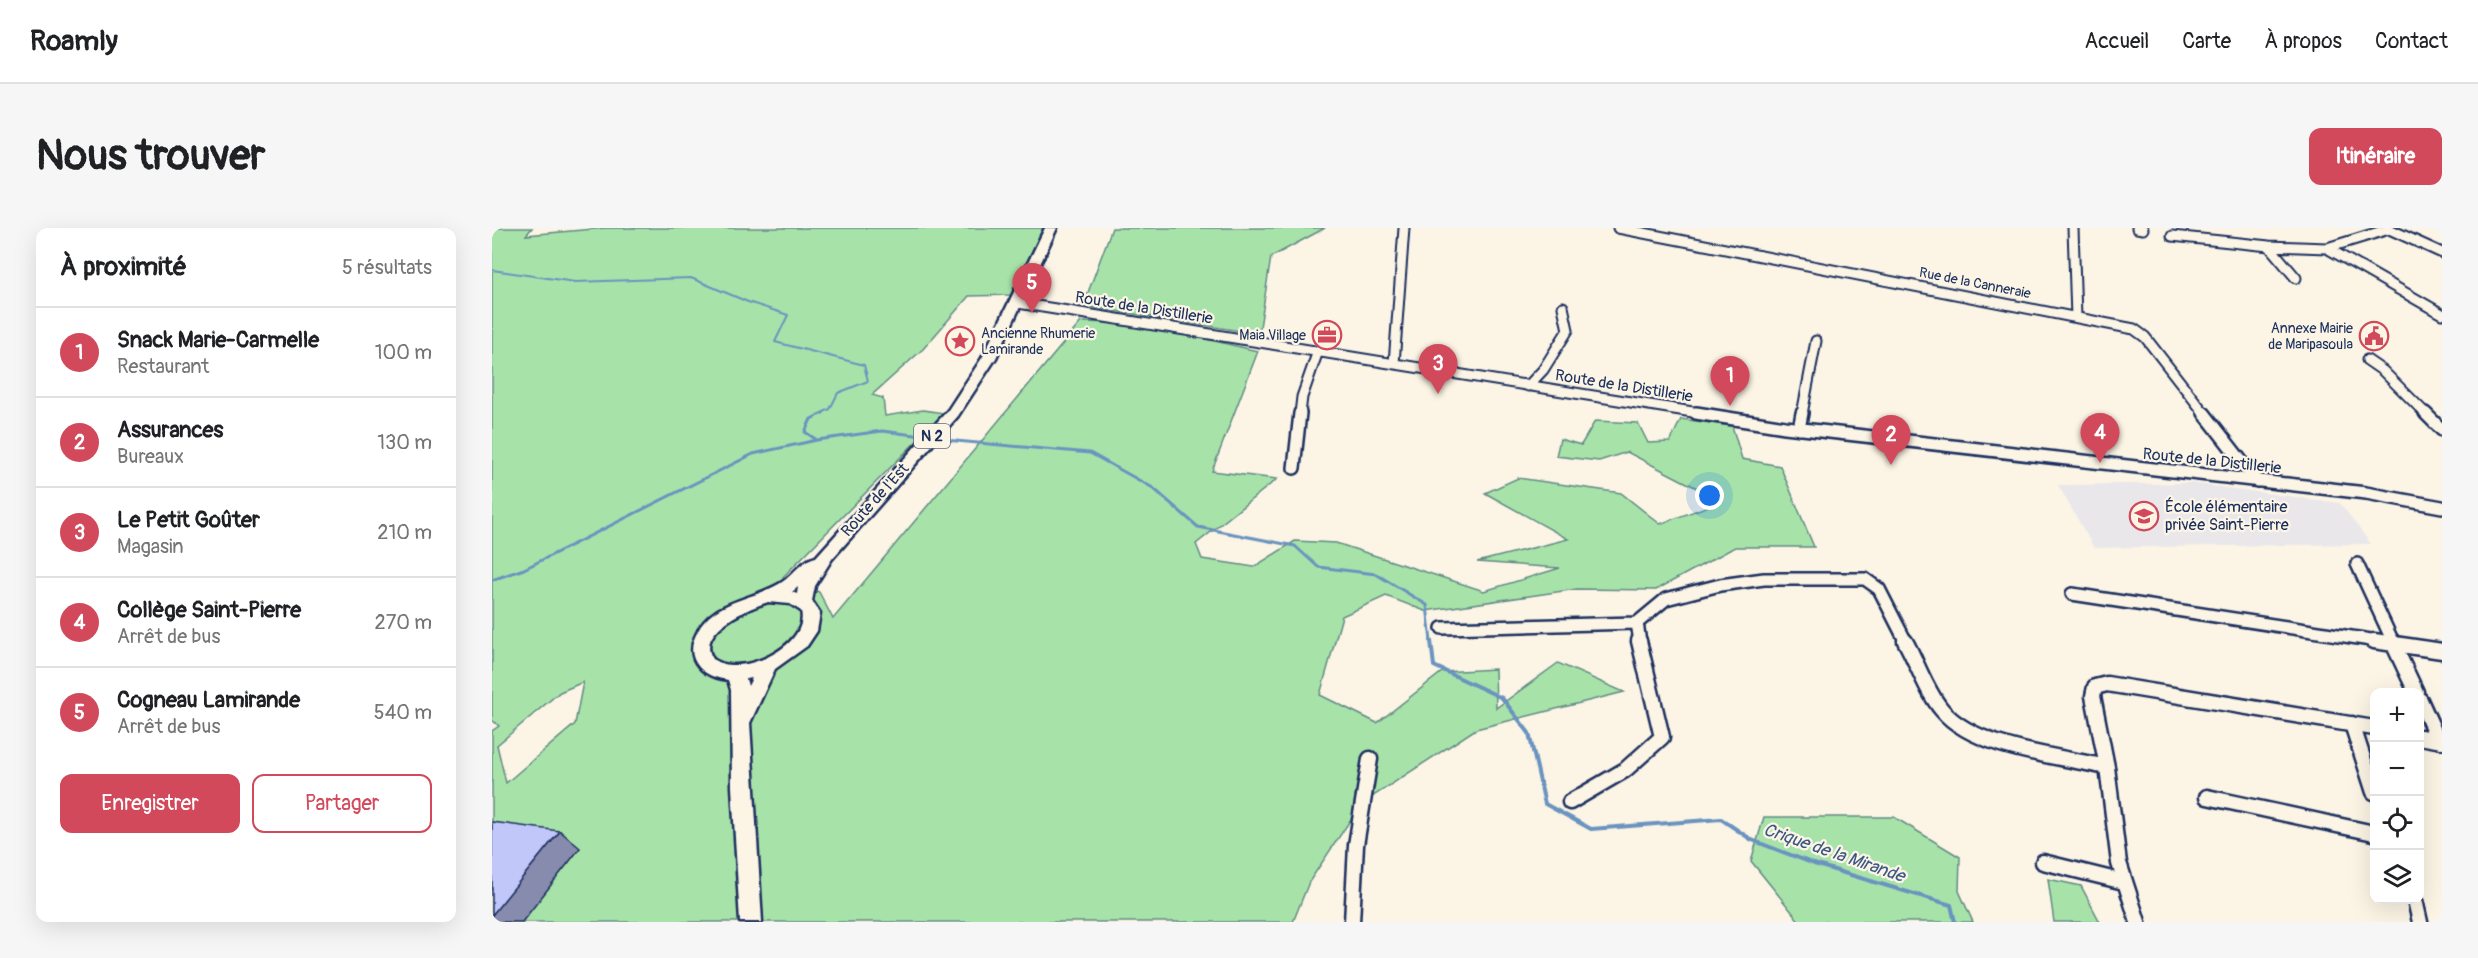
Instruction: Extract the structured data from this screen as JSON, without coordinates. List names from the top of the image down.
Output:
{
  "streets": {
    "main road": ["N 2", "Route de l'Est"],
    "street": ["Rue de la Canneraie", "Route de la Distillerie"]
  },
  "crossings": [
    ["Rue de la Canneraie", "Route de la Distillerie"],
    ["Route de la Distillerie", "Route de l'Est"],
    ["N 2", "Route de l'Est"]
  ],
  "water": ["Crique de la Mirande"],
  "places": {
    "office": ["Maia Village"],
    "public building": ["Annexe Mairie de Maripasoula"],
    "place": ["Ancienne Rhumerie Lamirande"],
    "school or university": ["École élémentaire privée Saint-Pierre"]
  },
  "page": {
    "header": "Roamly",
    "nav": [
      "Accueil",
      "Carte",
      "À propos",
      "Contact"
    ],
    "buttons": [
      "Itinéraire",
      ["Enregistrer", "Partager"]
    ],
    "title": "Nous trouver",
    "heading": ["À proximité", "5 résultats"],
    "pins": [
      "5",
      "3",
      "1",
      "4",
      "2"
    ],
    "list": [
      {
        "mark": "1",
        "name": "Snack Marie-Carmelle",
        "note": "Restaurant",
        "value": "100 m"
      },
      {
        "mark": "2",
        "name": "Assurances",
        "note": "Bureaux",
        "value": "130 m"
      },
      {
        "mark": "3",
        "name": "Le Petit Goûter",
        "note": "Magasin",
        "value": "210 m"
      },
      {
        "mark": "4",
        "name": "Collège Saint-Pierre",
        "note": "Arrêt de bus",
        "value": "270 m"
      },
      {
        "mark": "5",
        "name": "Cogneau Lamirande",
        "note": "Arrêt de bus",
        "value": "540 m"
      }
    ],
    "map_buttons": ["+", "−"]
  }
}
